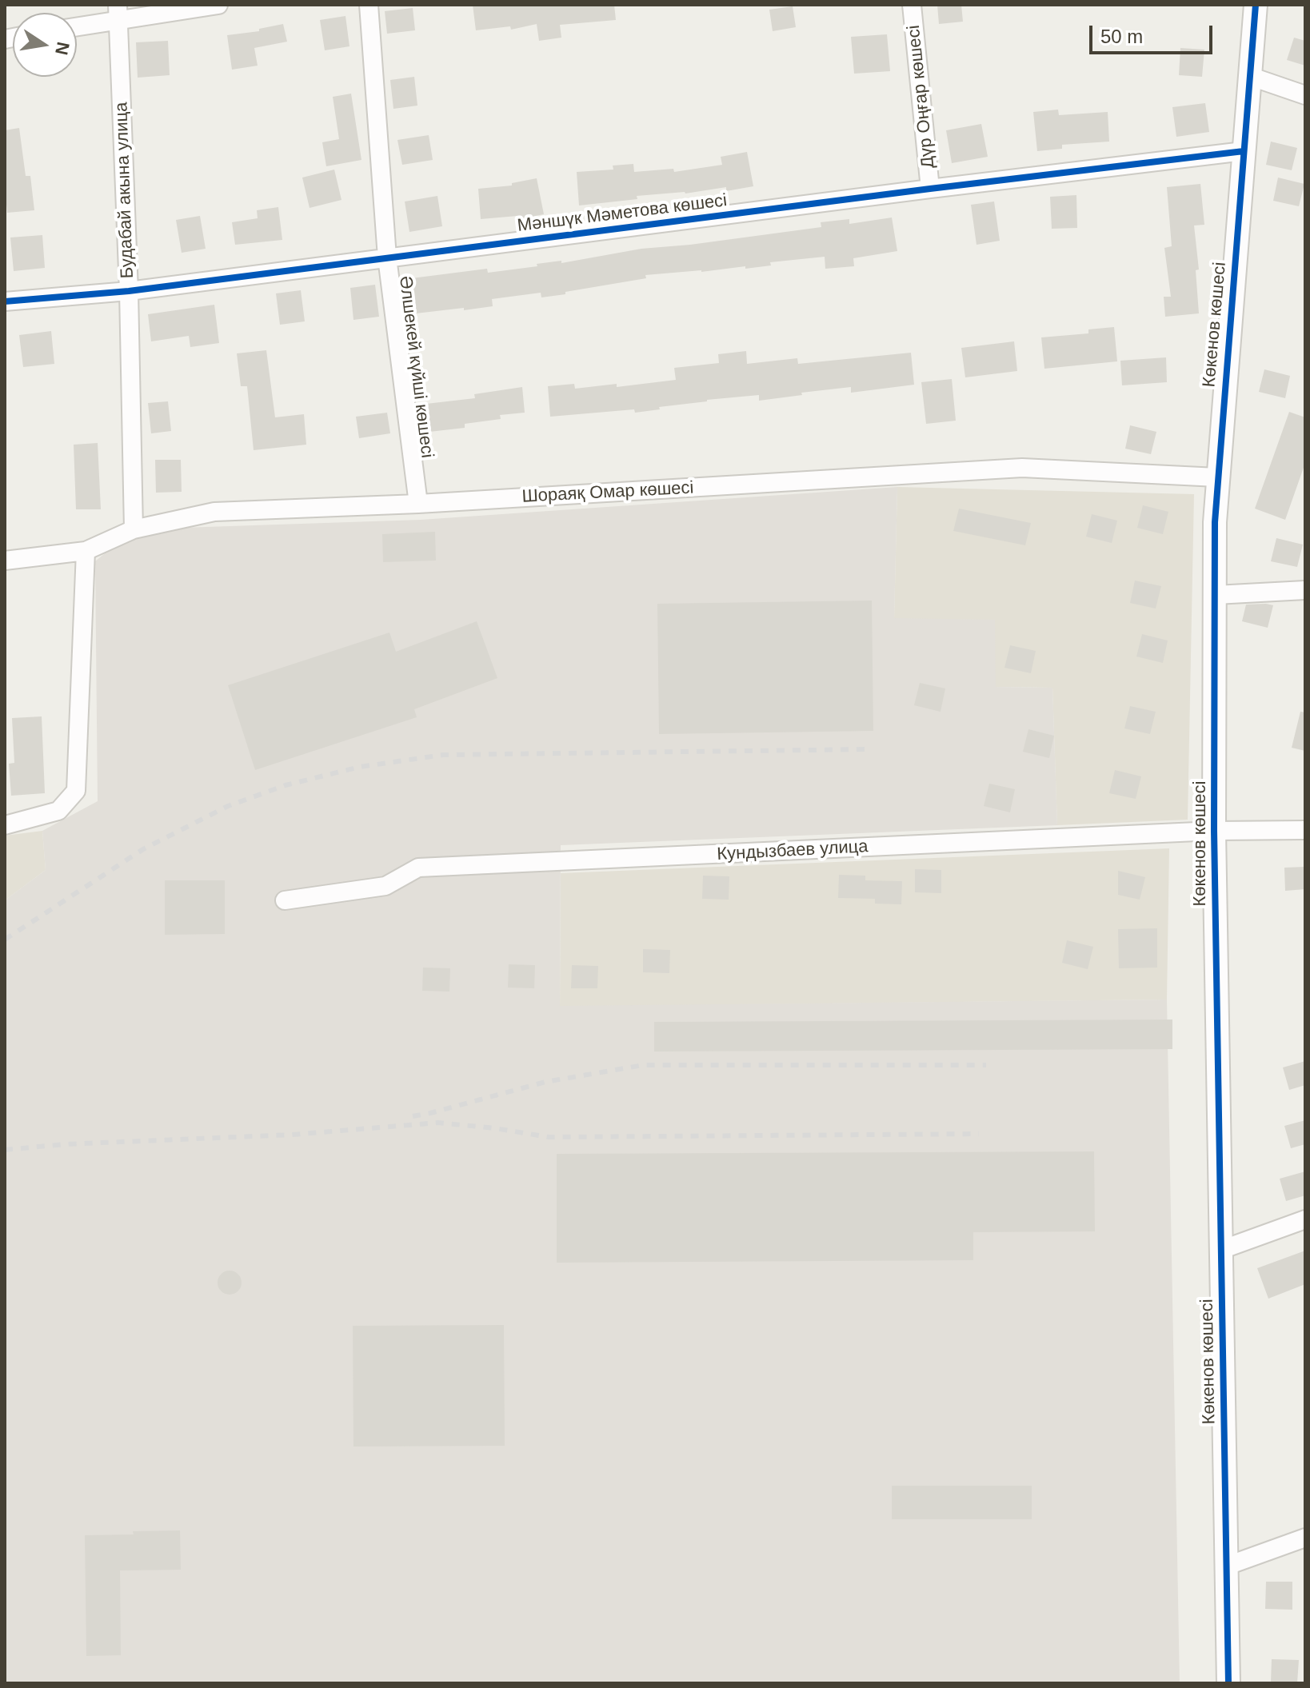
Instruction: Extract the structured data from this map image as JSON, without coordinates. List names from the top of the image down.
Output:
{
  "streets": {
    "street": [
      "Дүр Оңғар көшесі",
      "Будабай акына улица",
      "Мәншүк Мәметова көшесі",
      "Көкенов көшесі",
      "Әлшекей күйші көшесі",
      "Шораяқ Омар көшесі",
      "Кундызбаев улица"
    ]
  },
  "crossings": [
    ["Дүр Оңғар көшесі", "Мәншүк Мәметова көшесі"],
    ["Будабай акына улица", "Мәншүк Мәметова көшесі"],
    ["Будабай акына улица", "Шораяқ Омар көшесі"],
    ["Мәншүк Мәметова көшесі", "Көкенов көшесі"],
    ["Мәншүк Мәметова көшесі", "Әлшекей күйші көшесі"],
    ["Көкенов көшесі", "Шораяқ Омар көшесі"],
    ["Көкенов көшесі", "Кундызбаев улица"],
    ["Әлшекей күйші көшесі", "Шораяқ Омар көшесі"]
  ],
  "scale_bar": "50 m",
  "north": "right"
}
